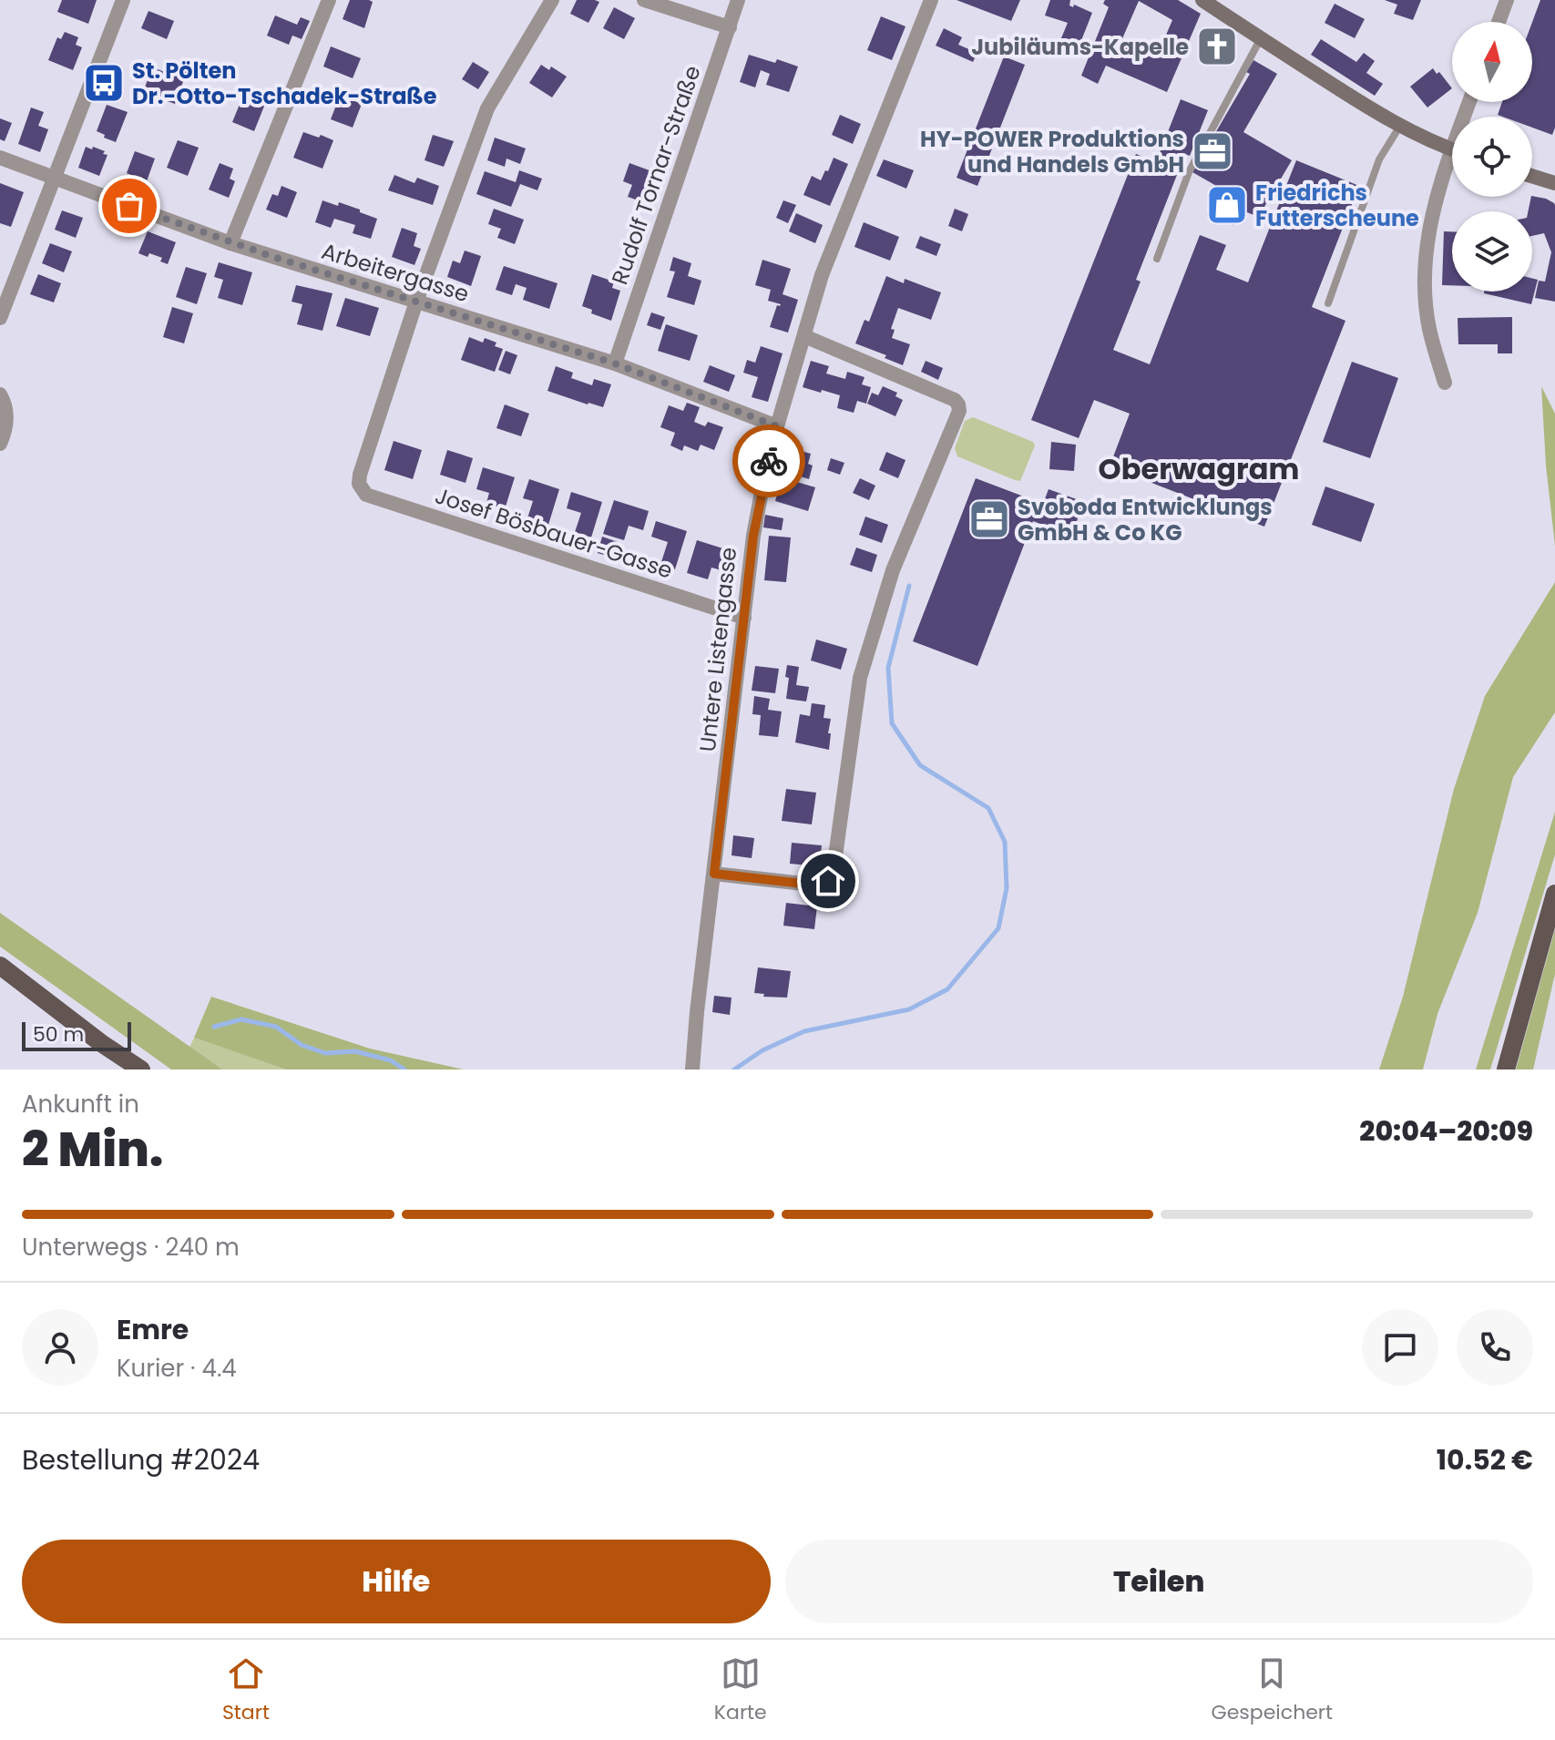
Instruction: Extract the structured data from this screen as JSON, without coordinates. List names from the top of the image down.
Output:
{
  "streets": {
    "street": [
      "Rudolf Tornar-Straße",
      "Arbeitergasse",
      "Josef Bösbauer-Gasse",
      "Untere Listengasse"
    ]
  },
  "crossings": [
    ["Rudolf Tornar-Straße", "Arbeitergasse"],
    ["Arbeitergasse", "Josef Bösbauer-Gasse"],
    ["Arbeitergasse", "Untere Listengasse"],
    ["Josef Bösbauer-Gasse", "Untere Listengasse"]
  ],
  "districts": ["Oberwagram"],
  "places": {
    "church": ["Jubiläums-Kapelle"],
    "bus stop": ["St. Pölten Dr.-Otto-Tschadek-Straße"],
    "office": ["HY-POWER Produktions und Handels GmbH", "Svoboda Entwicklungs GmbH & Co KG"],
    "shop": ["Friedrichs Futterscheune"]
  },
  "scale_bar": "50 m",
  "north": "top",
  "page": {
    "scale": "50 m",
    "heading": ["2 Min.", "Ankunft in", "20:04–20:09"],
    "panel": [
      "Emre",
      "Kurier · 4.4",
      "Bestellung #2024",
      "10.52 €"
    ],
    "bar": "Unterwegs · 240 m",
    "buttons": ["Hilfe", "Teilen"],
    "tabs": ["Start", "Karte", "Gespeichert"]
  }
}
